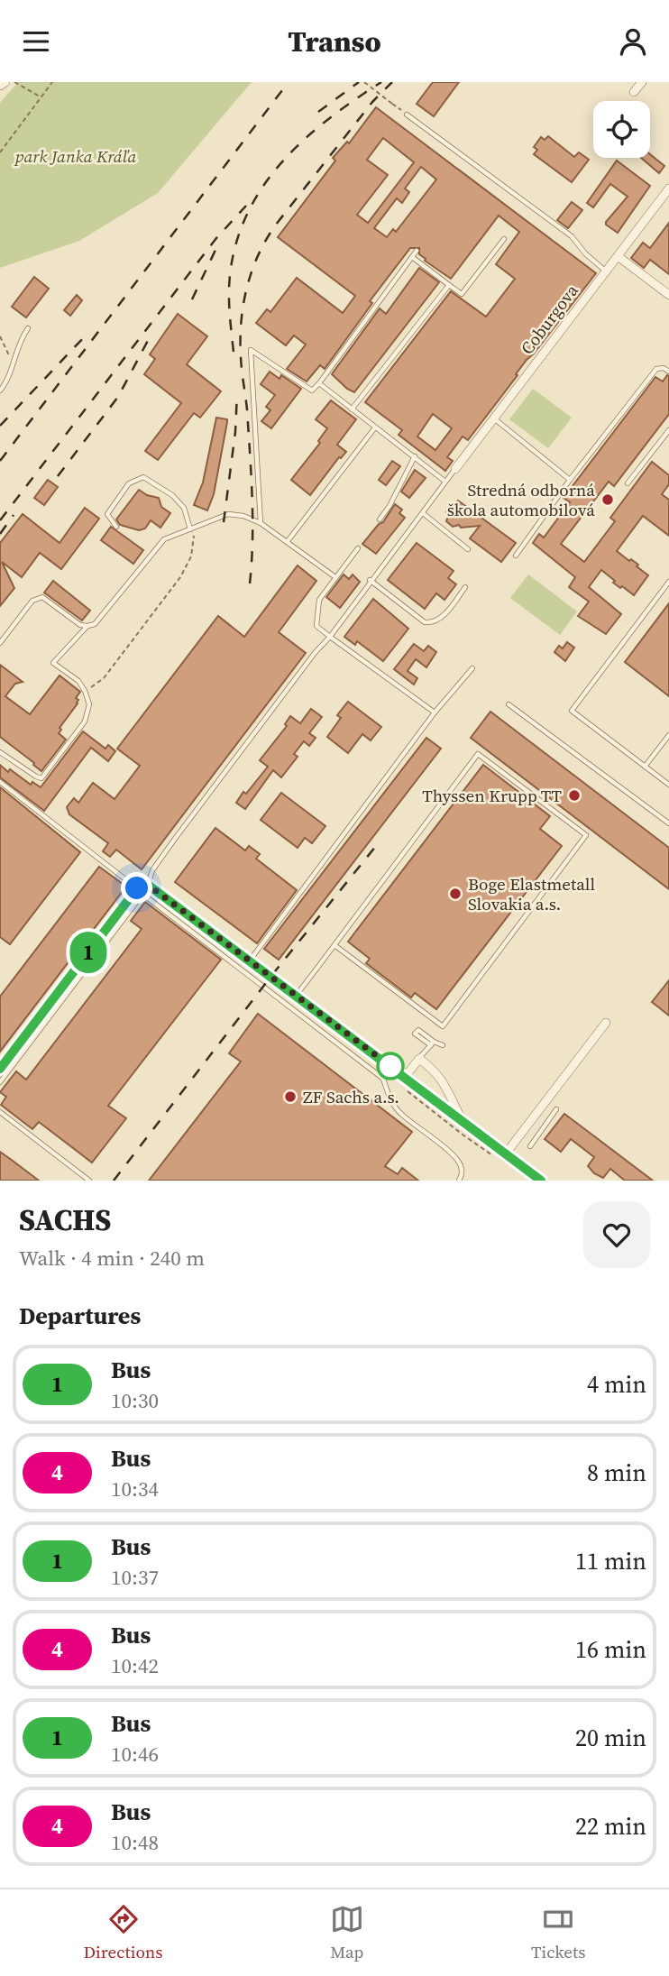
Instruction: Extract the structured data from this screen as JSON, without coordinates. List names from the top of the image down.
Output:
{
  "streets": {
    "street": ["Coburgova"]
  },
  "parks": ["park Janka Kráľa"],
  "places": [
    "Stredná odborná škola automobilová",
    "Thyssen Krupp TT",
    "Boge Elastmetall Slovakia a.s.",
    "ZF Sachs a.s."
  ],
  "lines": ["bus line 1"],
  "page": {
    "header": "Transo",
    "on_map": "1",
    "heading": [
      ["SACHS", "Walk · 4 min · 240 m"],
      "Departures"
    ],
    "list": [
      {
        "mark": "1",
        "name": "Bus",
        "note": "10:30",
        "value": "4 min"
      },
      {
        "mark": "4",
        "name": "Bus",
        "note": "10:34",
        "value": "8 min"
      },
      {
        "mark": "1",
        "name": "Bus",
        "note": "10:37",
        "value": "11 min"
      },
      {
        "mark": "4",
        "name": "Bus",
        "note": "10:42",
        "value": "16 min"
      },
      {
        "mark": "1",
        "name": "Bus",
        "note": "10:46",
        "value": "20 min"
      },
      {
        "mark": "4",
        "name": "Bus",
        "note": "10:48",
        "value": "22 min"
      }
    ],
    "tabs": ["Directions", "Map", "Tickets"]
  }
}
